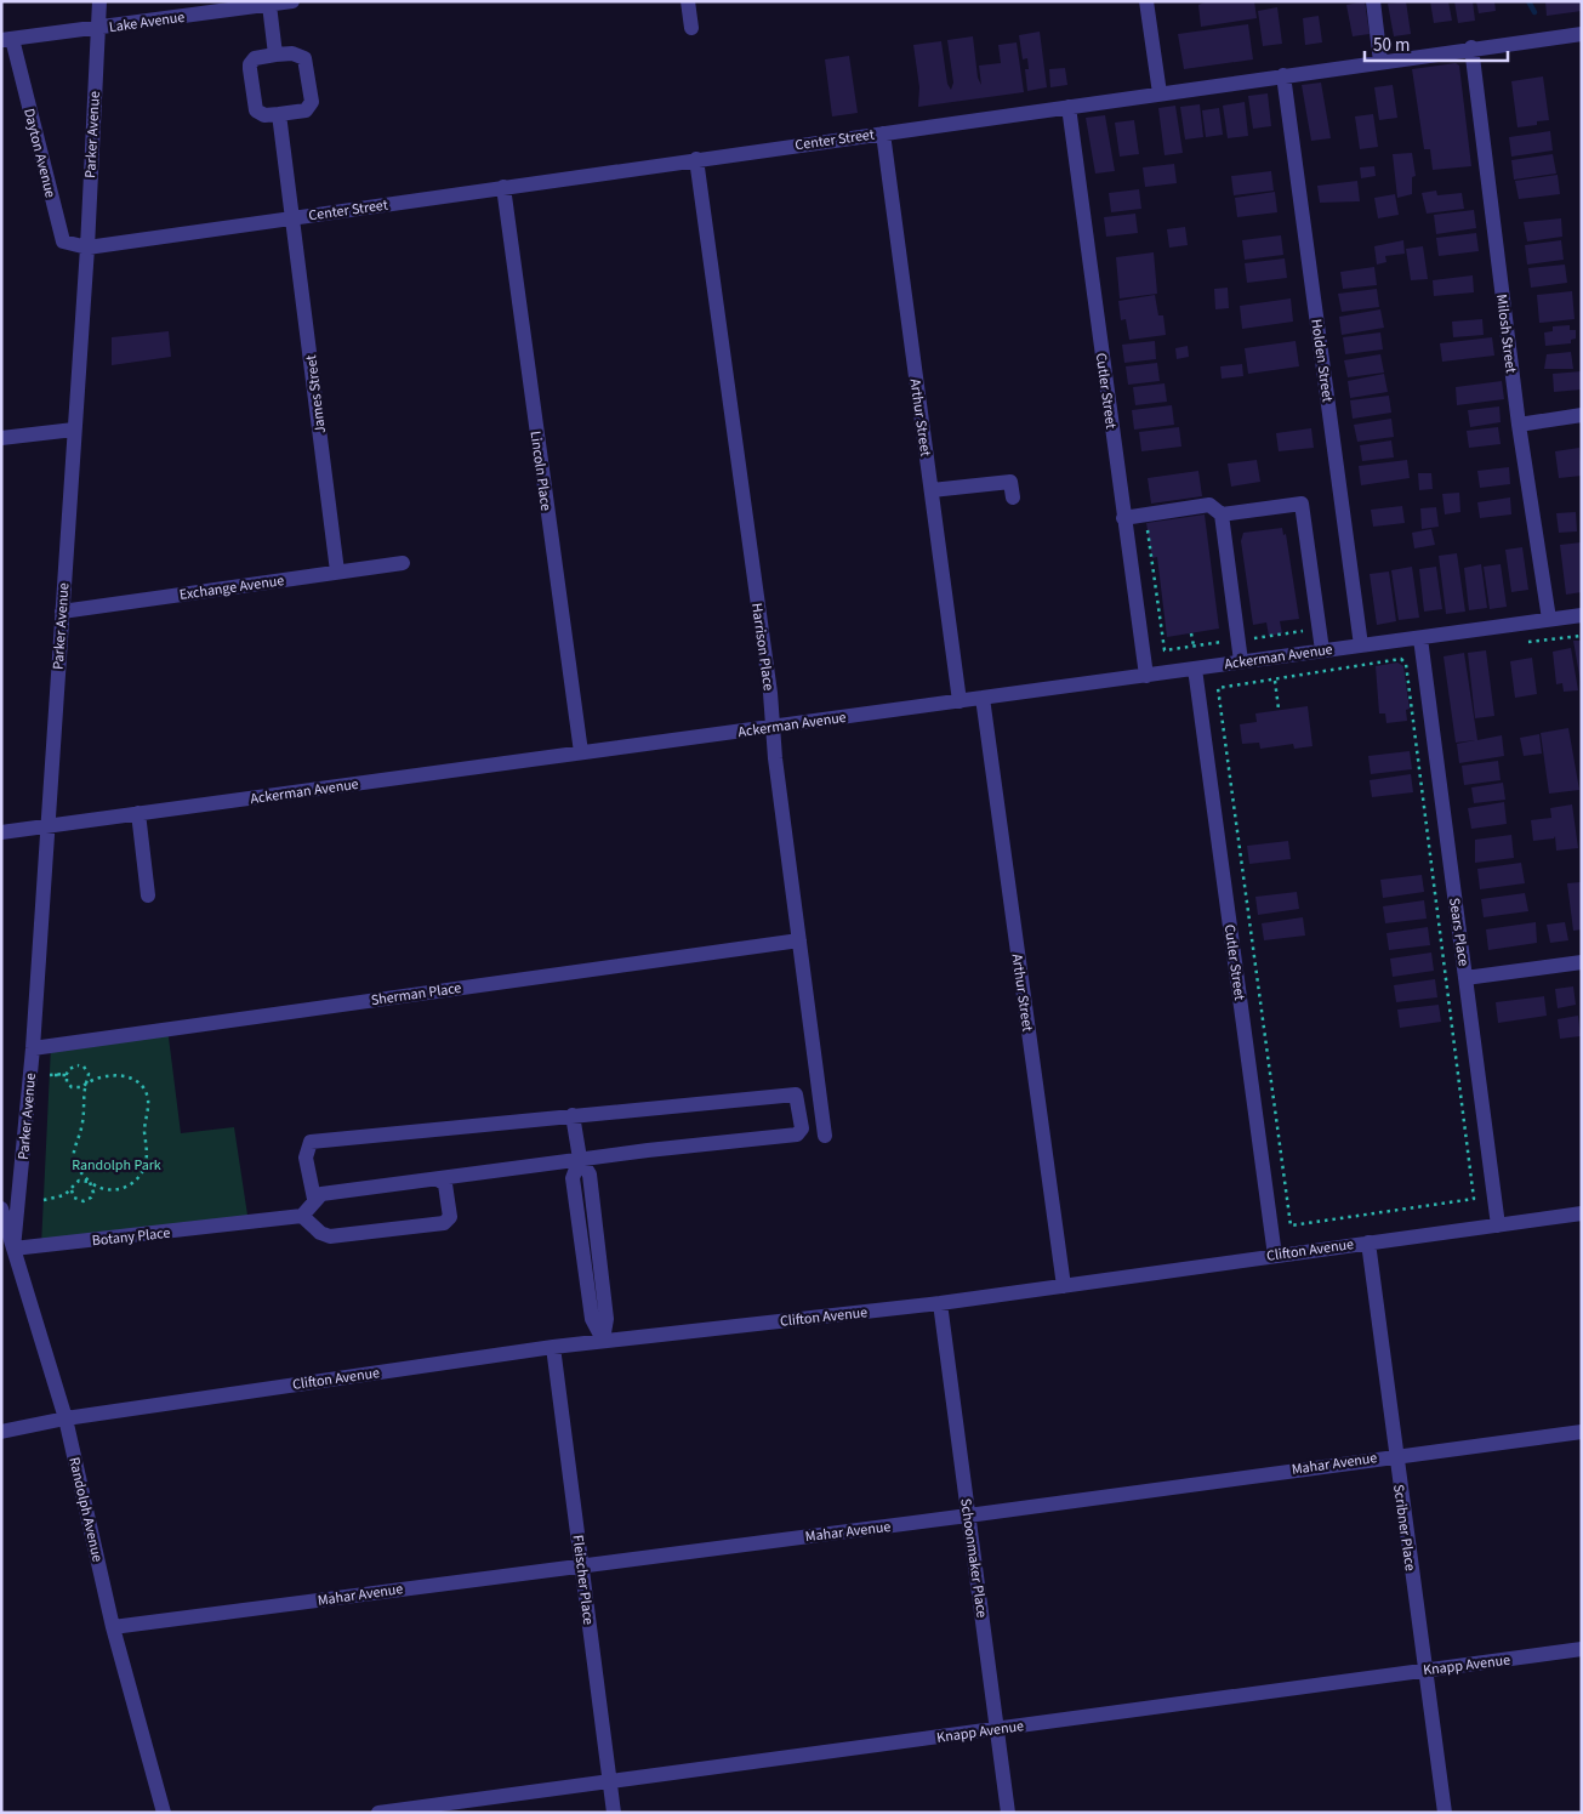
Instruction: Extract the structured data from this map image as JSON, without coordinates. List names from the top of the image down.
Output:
{
  "streets": {
    "street": [
      "Lake Avenue",
      "Parker Avenue",
      "Center Street",
      "Dayton Avenue",
      "Milosh Street",
      "Holden Street",
      "Cutler Street",
      "James Street",
      "Arthur Street",
      "Lincoln Place",
      "Exchange Avenue",
      "Harrison Place",
      "Ackerman Avenue",
      "Sears Place",
      "Sherman Place",
      "Botany Place",
      "Clifton Avenue",
      "Mahar Avenue",
      "Randolph Avenue",
      "Scribner Place",
      "Schoonmaker Place",
      "Fleischer Place",
      "Knapp Avenue"
    ]
  },
  "crossings": [
    ["Lake Avenue", "Parker Avenue"],
    ["Lake Avenue", "Dayton Avenue"],
    ["Parker Avenue", "Center Street"],
    ["Parker Avenue", "Dayton Avenue"],
    ["Parker Avenue", "Exchange Avenue"],
    ["Parker Avenue", "Ackerman Avenue"],
    ["Parker Avenue", "Sherman Place"],
    ["Parker Avenue", "Botany Place"],
    ["Parker Avenue", "Randolph Avenue"],
    ["Center Street", "Dayton Avenue"],
    ["Center Street", "Milosh Street"],
    ["Center Street", "Holden Street"],
    ["Center Street", "Cutler Street"],
    ["Center Street", "James Street"],
    ["Center Street", "Arthur Street"],
    ["Center Street", "Lincoln Place"],
    ["Center Street", "Harrison Place"],
    ["Milosh Street", "Ackerman Avenue"],
    ["Holden Street", "Ackerman Avenue"],
    ["Cutler Street", "Ackerman Avenue"],
    ["Cutler Street", "Clifton Avenue"],
    ["James Street", "Exchange Avenue"],
    ["Arthur Street", "Ackerman Avenue"],
    ["Arthur Street", "Clifton Avenue"],
    ["Lincoln Place", "Ackerman Avenue"],
    ["Harrison Place", "Ackerman Avenue"],
    ["Harrison Place", "Sherman Place"],
    ["Ackerman Avenue", "Sears Place"],
    ["Sears Place", "Clifton Avenue"],
    ["Botany Place", "Randolph Avenue"],
    ["Clifton Avenue", "Randolph Avenue"],
    ["Clifton Avenue", "Scribner Place"],
    ["Clifton Avenue", "Schoonmaker Place"],
    ["Clifton Avenue", "Fleischer Place"],
    ["Mahar Avenue", "Randolph Avenue"],
    ["Mahar Avenue", "Scribner Place"],
    ["Mahar Avenue", "Schoonmaker Place"],
    ["Mahar Avenue", "Fleischer Place"],
    ["Scribner Place", "Knapp Avenue"],
    ["Schoonmaker Place", "Knapp Avenue"],
    ["Fleischer Place", "Knapp Avenue"]
  ],
  "parks": ["Randolph Park"],
  "scale_bar": "50 m"
}
